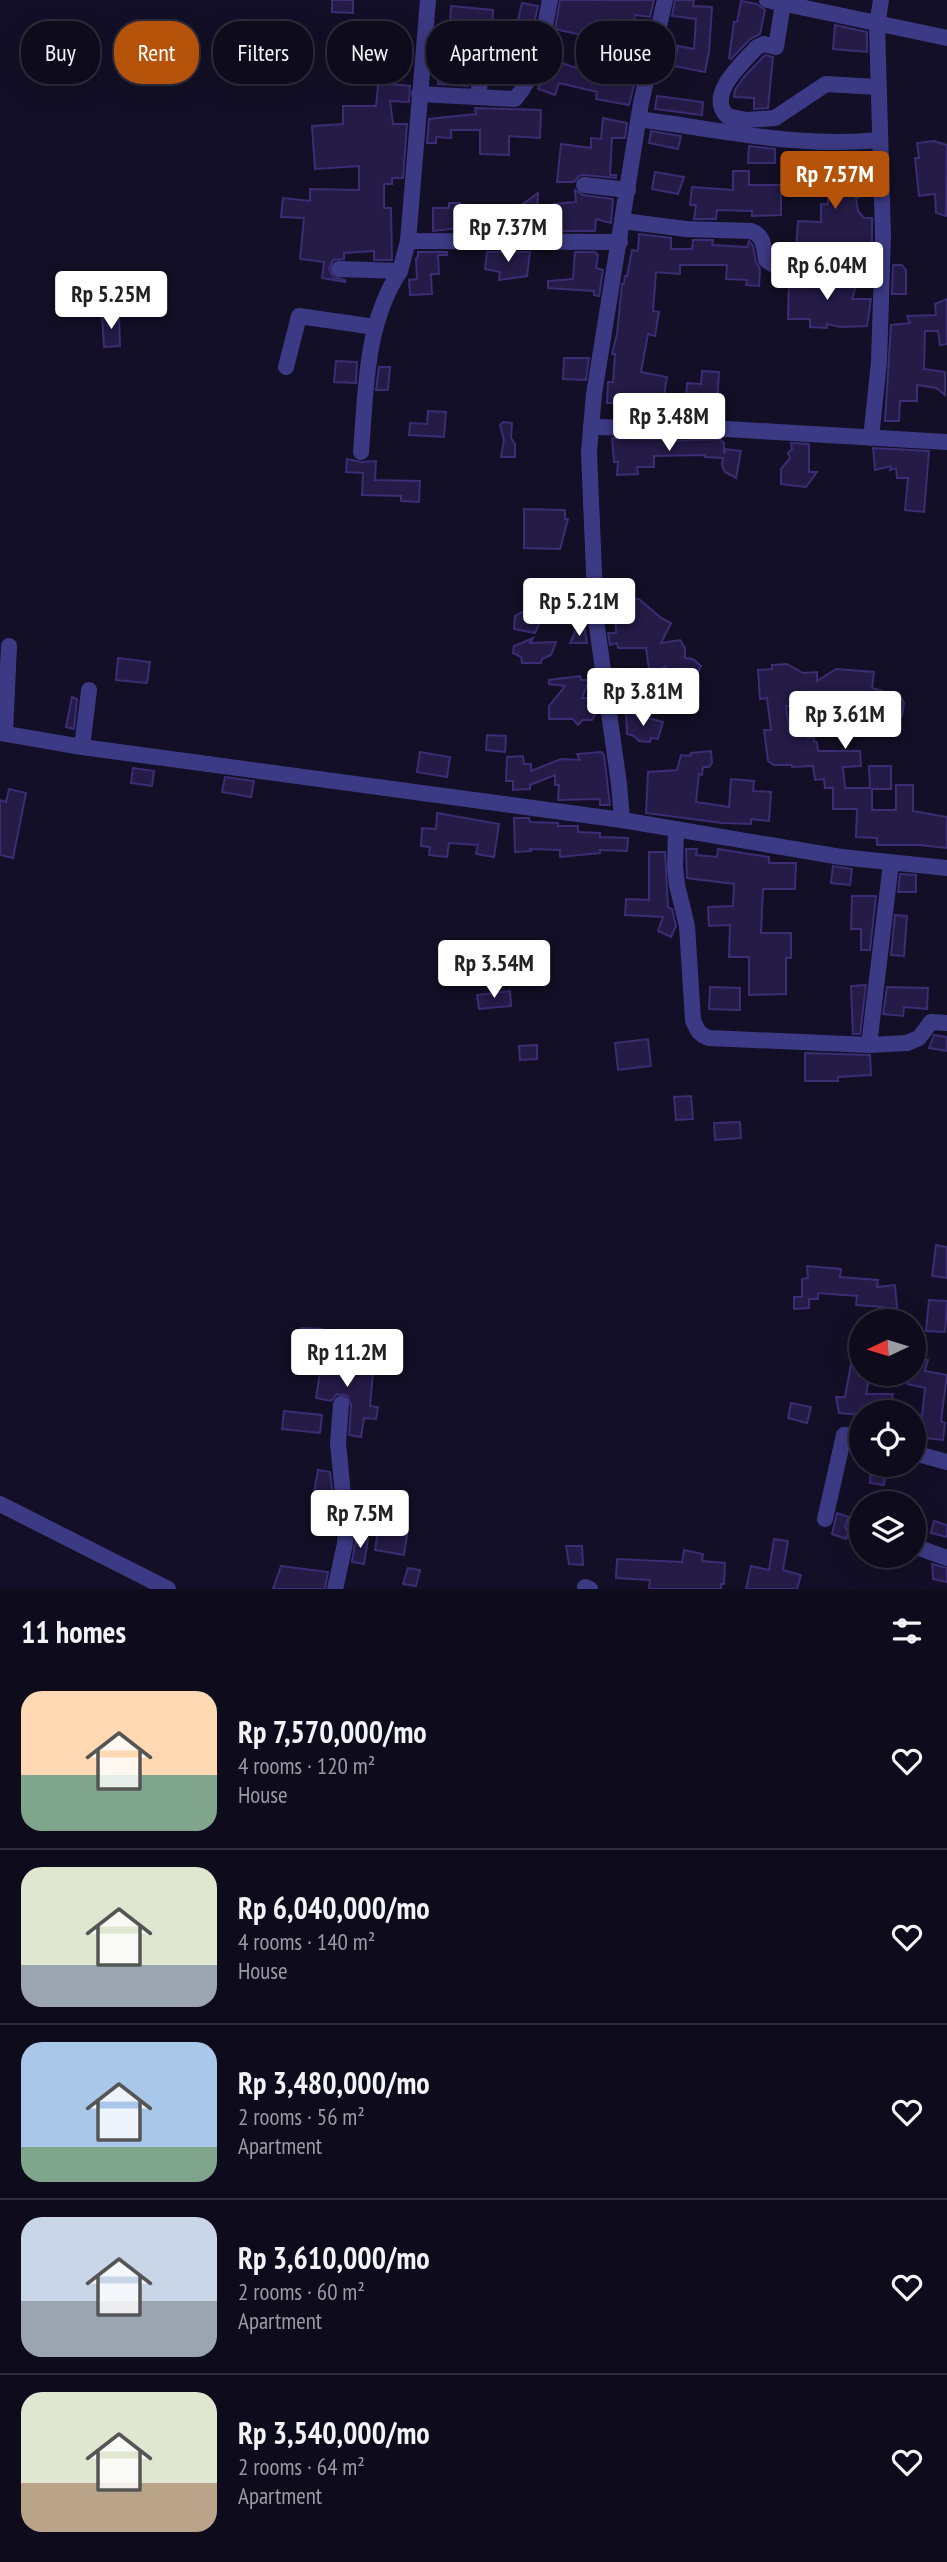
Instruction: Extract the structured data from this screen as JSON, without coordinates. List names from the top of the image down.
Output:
{
  "north": "left",
  "page": {
    "chip": [
      "Buy",
      "Rent",
      "Filters",
      "New",
      "Apartment",
      "House"
    ],
    "price": [
      "Rp 7.57M",
      "Rp 7.37M",
      "Rp 6.04M",
      "Rp 5.25M",
      "Rp 3.48M",
      "Rp 5.21M",
      "Rp 3.81M",
      "Rp 3.61M",
      "Rp 3.54M",
      "Rp 11.2M",
      "Rp 7.5M"
    ],
    "heading": "11 homes",
    "list": [
      {
        "name": "Rp 7,570,000/mo",
        "note": "4 rooms · 120 m² · House"
      },
      {
        "name": "Rp 6,040,000/mo",
        "note": "4 rooms · 140 m² · House"
      },
      {
        "name": "Rp 3,480,000/mo",
        "note": "2 rooms · 56 m² · Apartment"
      },
      {
        "name": "Rp 3,610,000/mo",
        "note": "2 rooms · 60 m² · Apartment"
      },
      {
        "name": "Rp 3,540,000/mo",
        "note": "2 rooms · 64 m² · Apartment"
      }
    ]
  }
}
